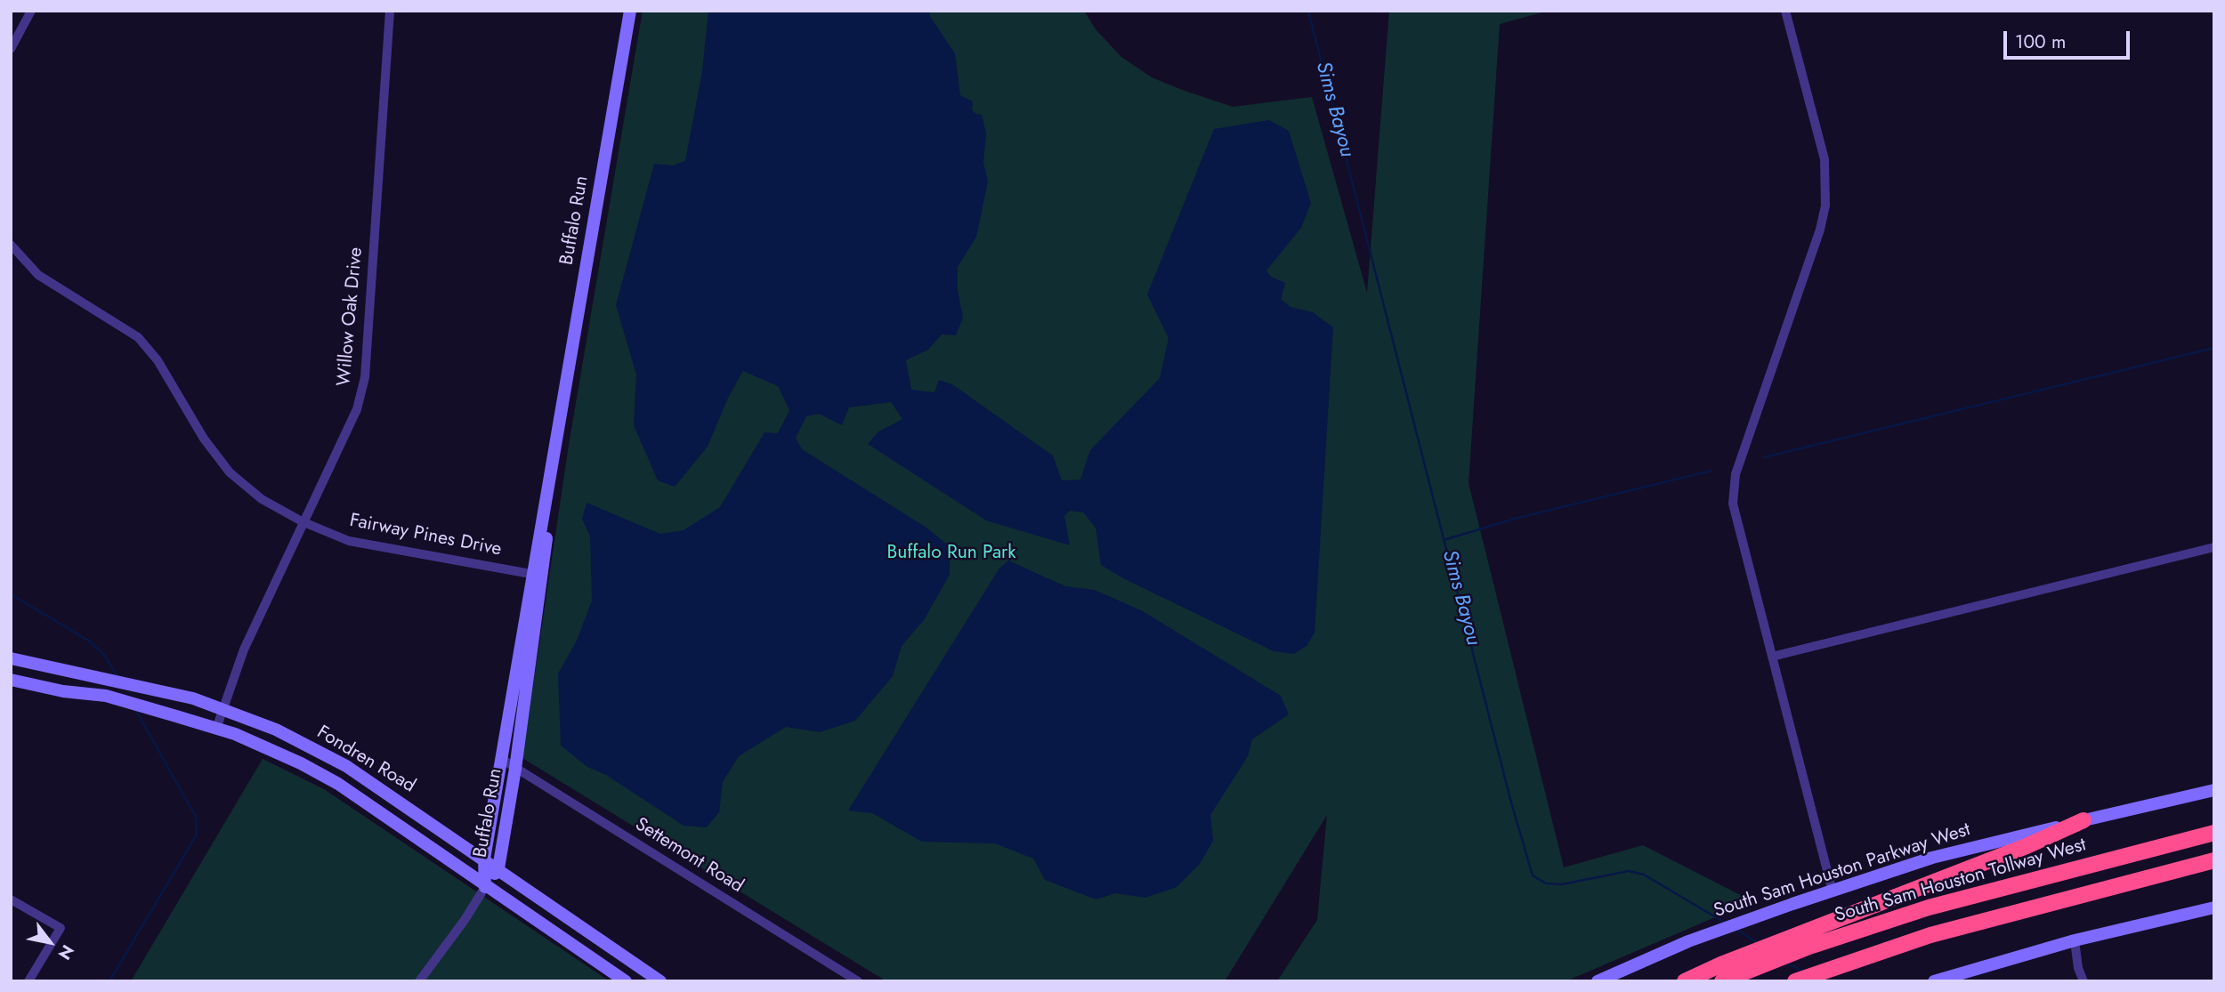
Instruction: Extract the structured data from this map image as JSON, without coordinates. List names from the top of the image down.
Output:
{
  "streets": {
    "highway": ["South Sam Houston Tollway West"],
    "main road": ["Buffalo Run", "Fondren Road", "South Sam Houston Parkway West"],
    "street": ["Willow Oak Drive", "Fairway Pines Drive", "Settemont Road"]
  },
  "crossings": [
    ["Buffalo Run", "Fairway Pines Drive"],
    ["Buffalo Run", "Fondren Road"],
    ["Buffalo Run", "Settemont Road"],
    ["Willow Oak Drive", "Fairway Pines Drive"],
    ["Willow Oak Drive", "Fondren Road"]
  ],
  "water": ["Sims Bayou"],
  "parks": ["Buffalo Run Park"],
  "scale_bar": "100 m",
  "north": "bottom right"
}
